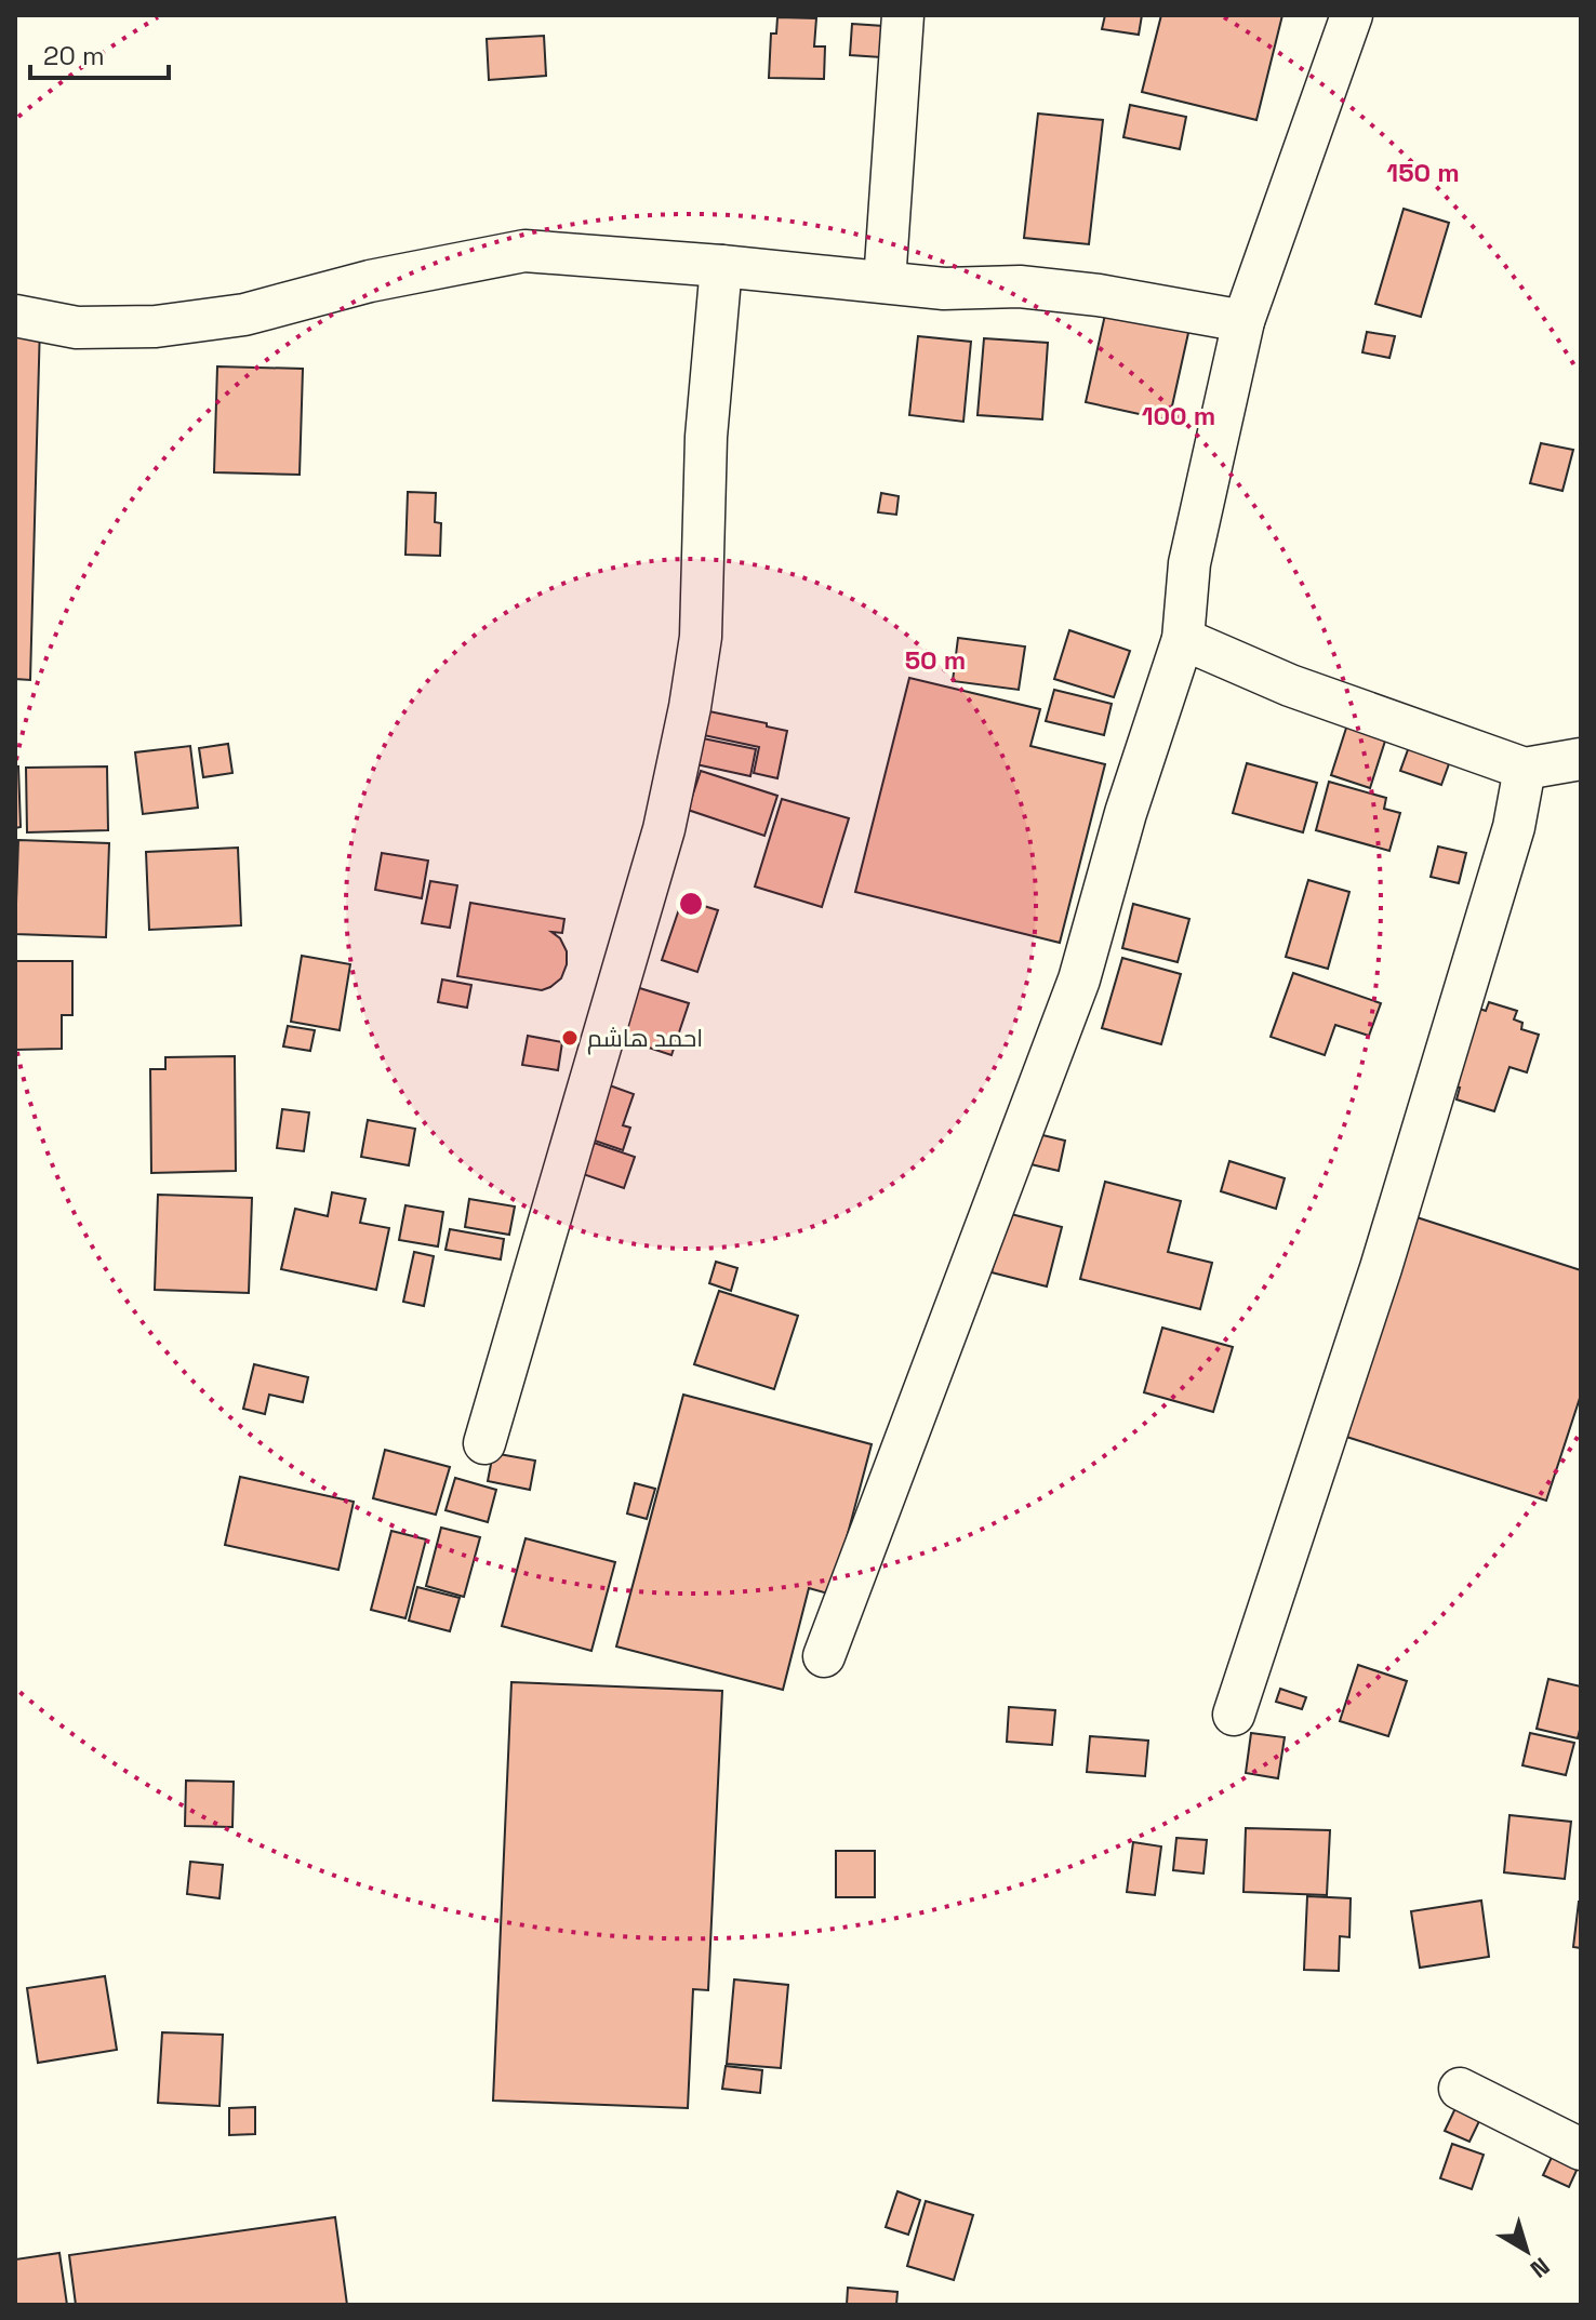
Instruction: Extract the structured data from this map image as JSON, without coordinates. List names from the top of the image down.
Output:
{
  "places": ["احمد هاشم"],
  "scale_bar": "20 m",
  "north": "bottom right",
  "rings": ["150 m", "100 m", "50 m"]
}
